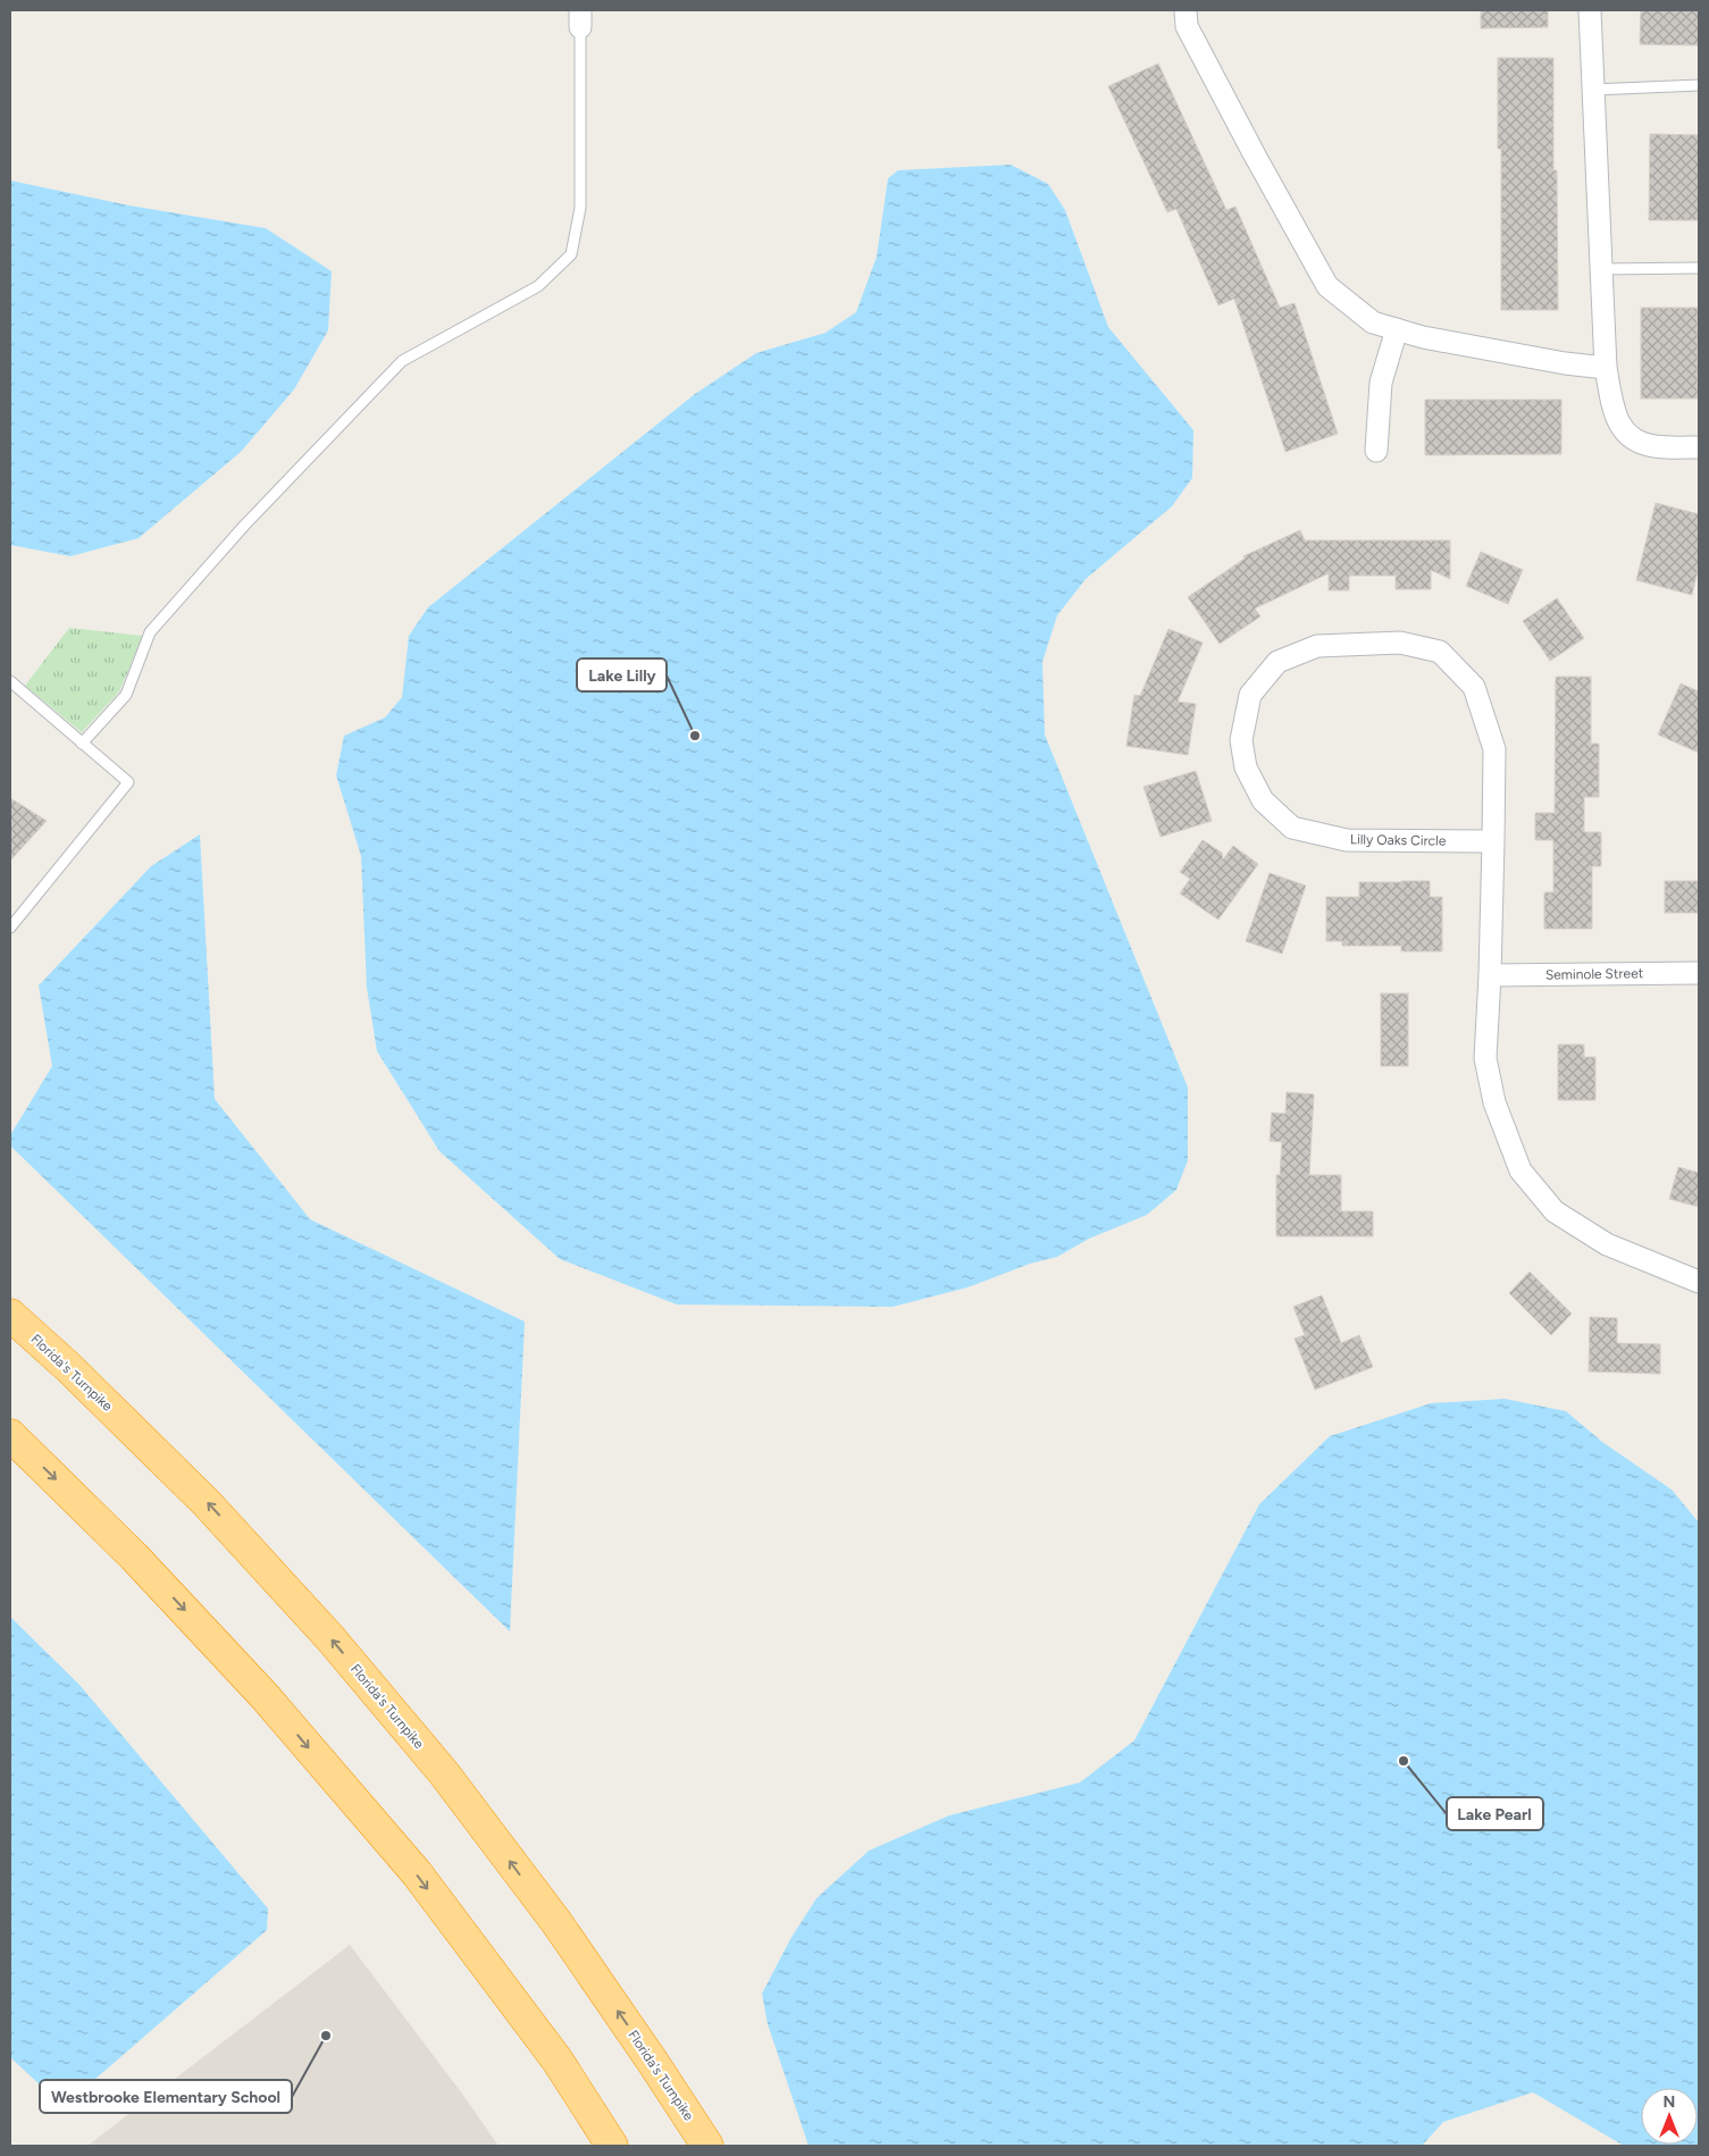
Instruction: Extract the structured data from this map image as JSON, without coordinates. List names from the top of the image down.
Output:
{
  "streets": {
    "highway": ["Florida's Turnpike"],
    "street": ["Lilly Oaks Circle", "Seminole Street"]
  },
  "crossings": [
    ["Lilly Oaks Circle", "Seminole Street"]
  ],
  "places": ["Lake Lilly", "Lake Pearl", "Westbrooke Elementary School"],
  "north": "top"
}
